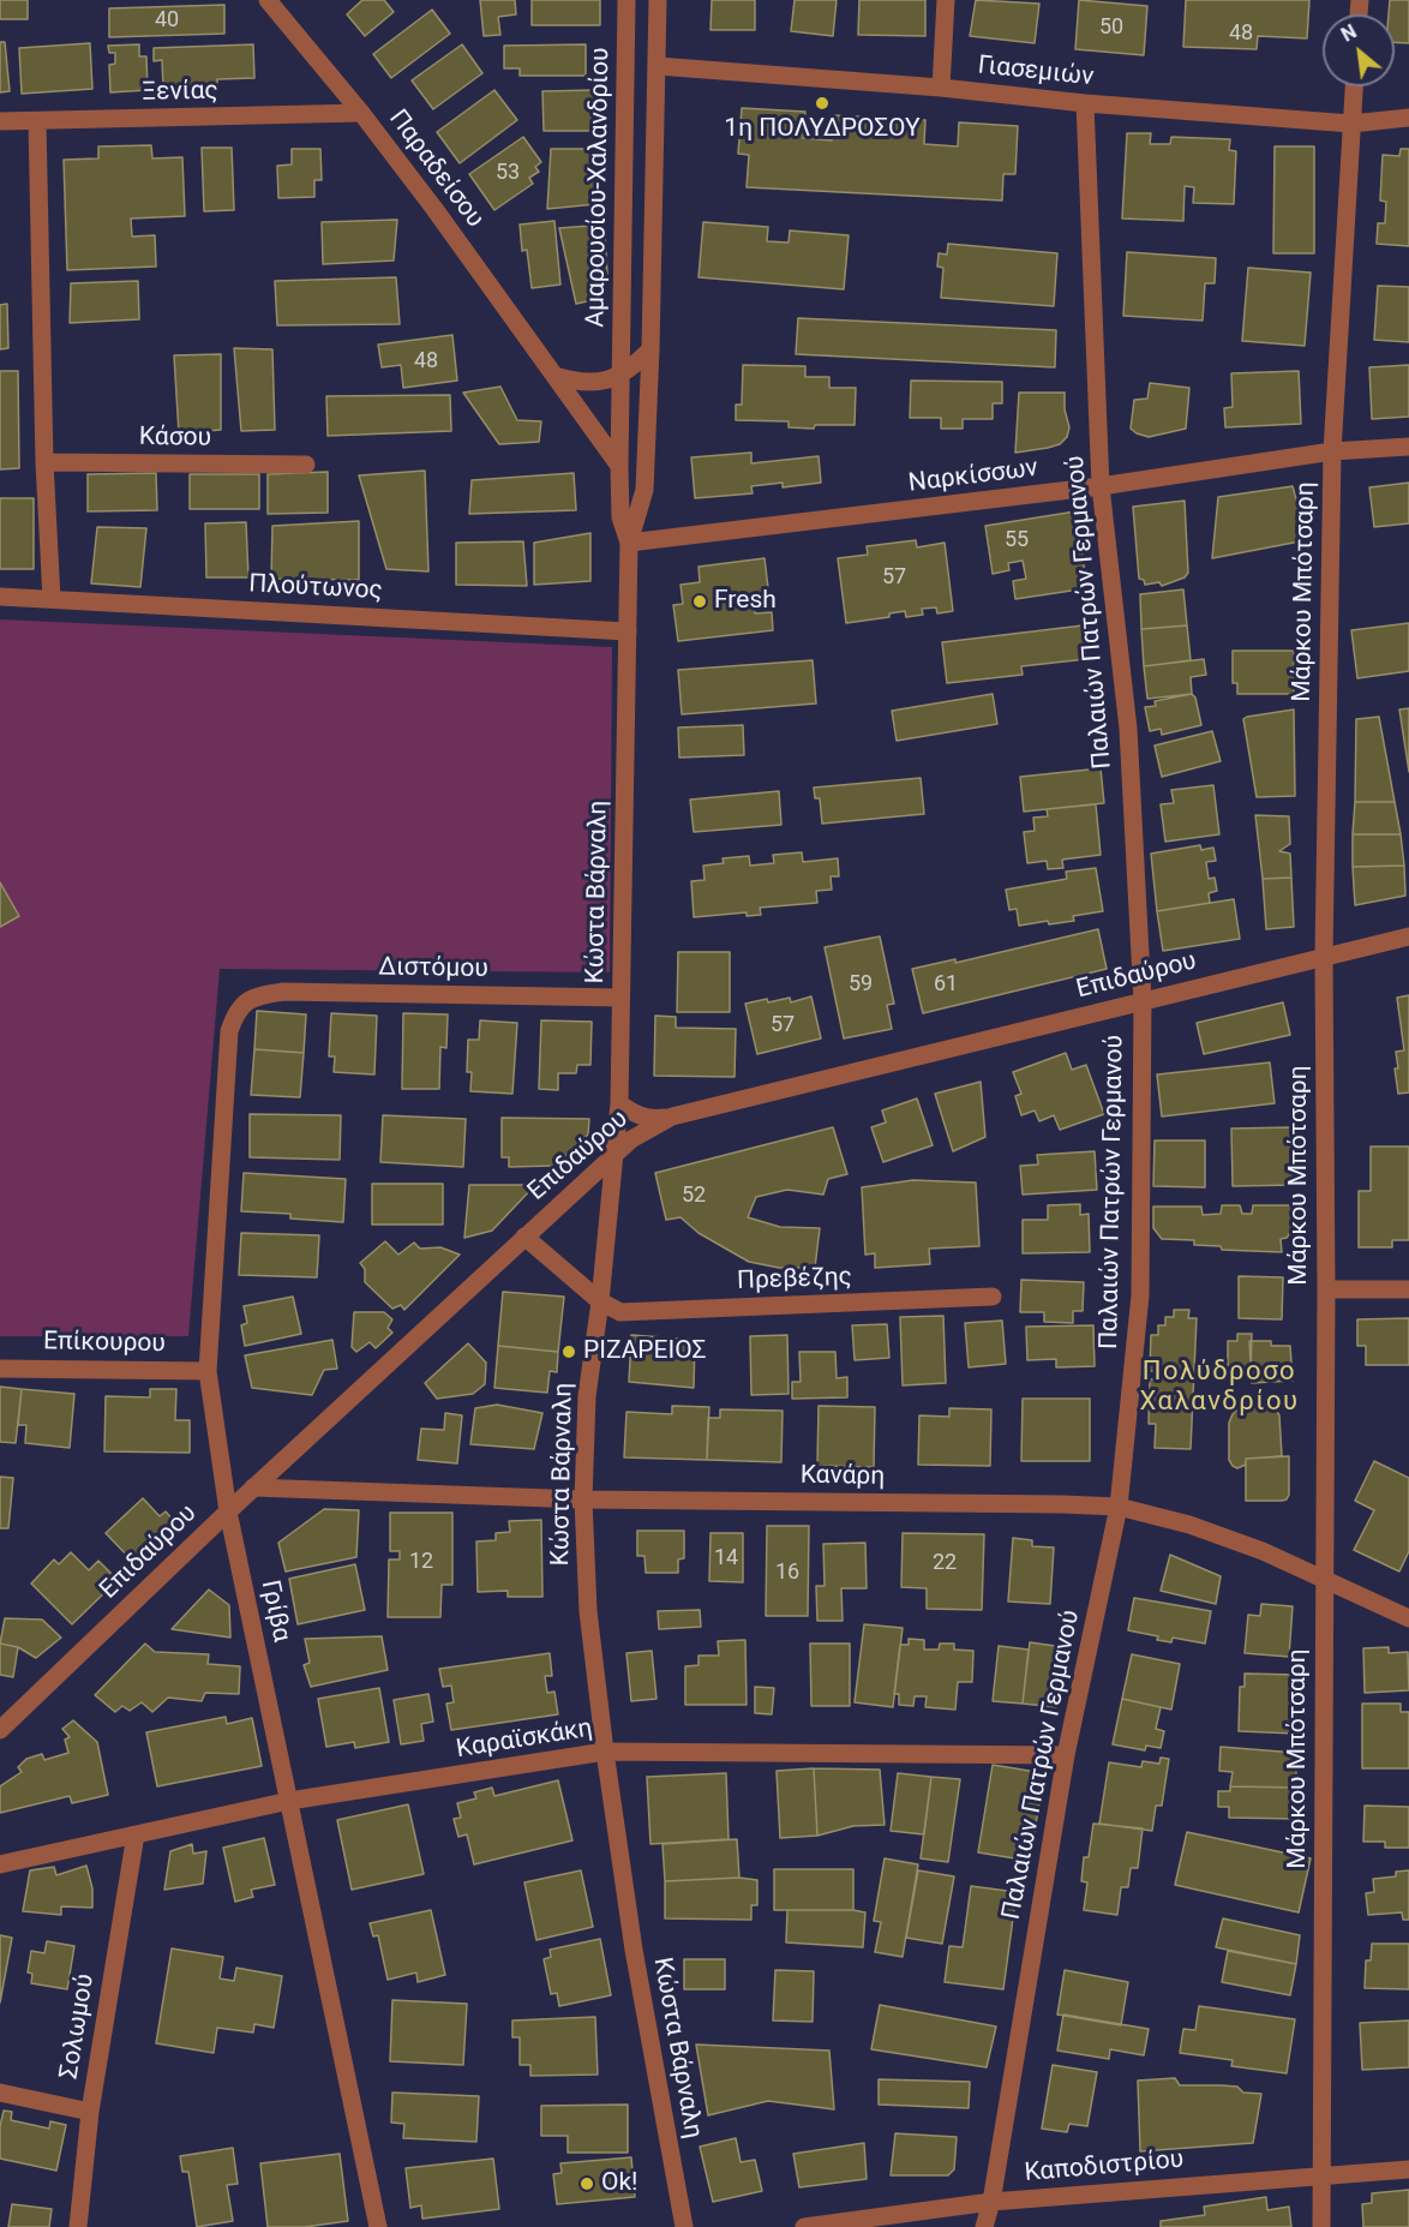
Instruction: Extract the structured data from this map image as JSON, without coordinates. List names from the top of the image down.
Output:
{
  "streets": {
    "street": [
      "Γιασεμιών",
      "Ξενίας",
      "Παραδείσου",
      "Αμαρουσίου-Χαλανδρίου",
      "Κάσου",
      "Ναρκίσσων",
      "Πλούτωνος",
      "Μάρκου Μπότσαρη",
      "Παλαιών Πατρών Γερμανού",
      "Κώστα Βάρναλη",
      "Διστόμου",
      "Επιδαύρου",
      "Πρεβέζης",
      "Επίκουρου",
      "Κανάρη",
      "Γρίβα",
      "Καραϊσκάκη",
      "Σολωμού",
      "Καποδιστρίου"
    ]
  },
  "crossings": [
    ["Γιασεμιών", "Μάρκου Μπότσαρη"],
    ["Γιασεμιών", "Παλαιών Πατρών Γερμανού"],
    ["Ξενίας", "Παραδείσου"],
    ["Παραδείσου", "Κώστα Βάρναλη"],
    ["Αμαρουσίου-Χαλανδρίου", "Κώστα Βάρναλη"],
    ["Ναρκίσσων", "Μάρκου Μπότσαρη"],
    ["Ναρκίσσων", "Παλαιών Πατρών Γερμανού"],
    ["Ναρκίσσων", "Κώστα Βάρναλη"],
    ["Πλούτωνος", "Κώστα Βάρναλη"],
    ["Μάρκου Μπότσαρη", "Επιδαύρου"],
    ["Μάρκου Μπότσαρη", "Κανάρη"],
    ["Μάρκου Μπότσαρη", "Καποδιστρίου"],
    ["Παλαιών Πατρών Γερμανού", "Επιδαύρου"],
    ["Παλαιών Πατρών Γερμανού", "Κανάρη"],
    ["Παλαιών Πατρών Γερμανού", "Καραϊσκάκη"],
    ["Παλαιών Πατρών Γερμανού", "Καποδιστρίου"],
    ["Κώστα Βάρναλη", "Διστόμου"],
    ["Κώστα Βάρναλη", "Επιδαύρου"],
    ["Κώστα Βάρναλη", "Πρεβέζης"],
    ["Κώστα Βάρναλη", "Κανάρη"],
    ["Κώστα Βάρναλη", "Καραϊσκάκη"],
    ["Διστόμου", "Γρίβα"],
    ["Επιδαύρου", "Κανάρη"],
    ["Επιδαύρου", "Γρίβα"],
    ["Επίκουρου", "Γρίβα"],
    ["Γρίβα", "Καραϊσκάκη"],
    ["Καραϊσκάκη", "Σολωμού"]
  ],
  "districts": ["Πολύδροσο Χαλανδρίου"],
  "places": [
    "1η ΠΟΛΥΔΡΟΣΟΥ",
    "Fresh",
    "ΡΙΖΑΡΕΙΟΣ",
    "Ok!"
  ],
  "house_numbers": [
    "40",
    "50",
    "48",
    "53",
    "48",
    "55",
    "57",
    "59",
    "61",
    "57",
    "52",
    "14",
    "12",
    "22",
    "16"
  ],
  "north": "top left"
}
